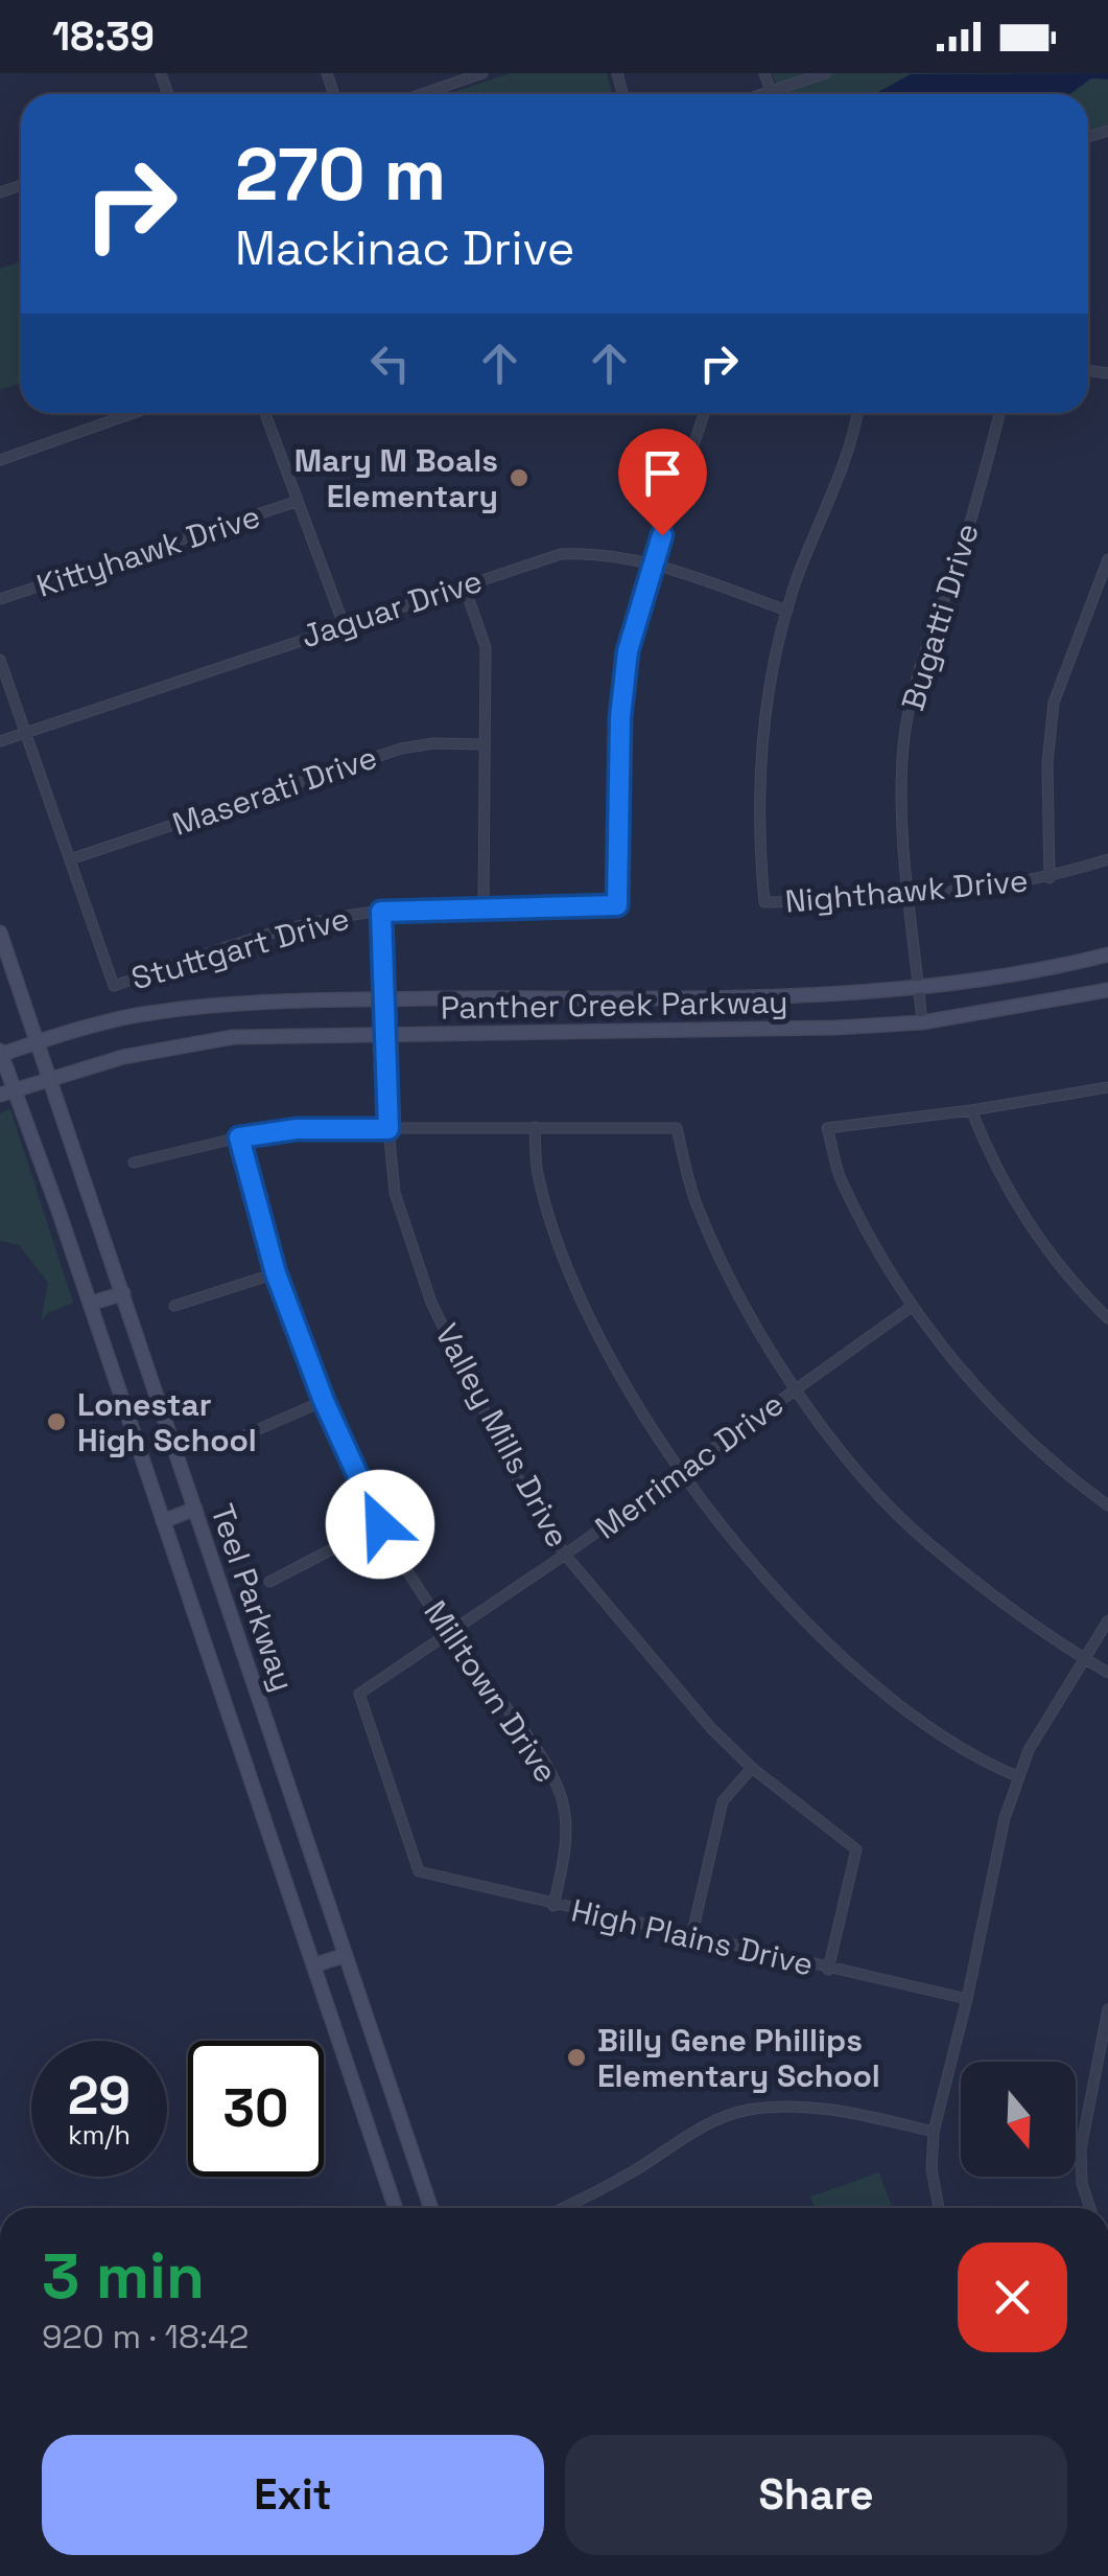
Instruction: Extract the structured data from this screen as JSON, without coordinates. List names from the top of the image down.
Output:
{
  "streets": {
    "main road": ["Panther Creek Parkway", "Teel Parkway"],
    "street": [
      "Kittyhawk Drive",
      "Jaguar Drive",
      "Bugatti Drive",
      "Maserati Drive",
      "Nighthawk Drive",
      "Stuttgart Drive",
      "Valley Mills Drive",
      "Merrimac Drive",
      "Milltown Drive",
      "High Plains Drive"
    ]
  },
  "crossings": [
    ["Jaguar Drive", "Nighthawk Drive"],
    ["Jaguar Drive", "Stuttgart Drive"],
    ["Bugatti Drive", "Nighthawk Drive"],
    ["Bugatti Drive", "Panther Creek Parkway"],
    ["Maserati Drive", "Stuttgart Drive"],
    ["Stuttgart Drive", "Valley Mills Drive"],
    ["Panther Creek Parkway", "Valley Mills Drive"],
    ["Panther Creek Parkway", "Teel Parkway"],
    ["Valley Mills Drive", "Merrimac Drive"],
    ["Valley Mills Drive", "High Plains Drive"],
    ["Merrimac Drive", "Milltown Drive"],
    ["Merrimac Drive", "High Plains Drive"],
    ["Milltown Drive", "High Plains Drive"]
  ],
  "places": ["Mary M Boals Elementary", "Lonestar High School", "Billy Gene Phillips Elementary School"],
  "north": "bottom",
  "page": {
    "status": "18:39",
    "turn": ["270 m", "Mackinac Drive"],
    "speed": "29 km/h",
    "limit": "30",
    "heading": ["3 min", "920 m · 18:42"],
    "buttons": ["Exit", "Share"]
  }
}
